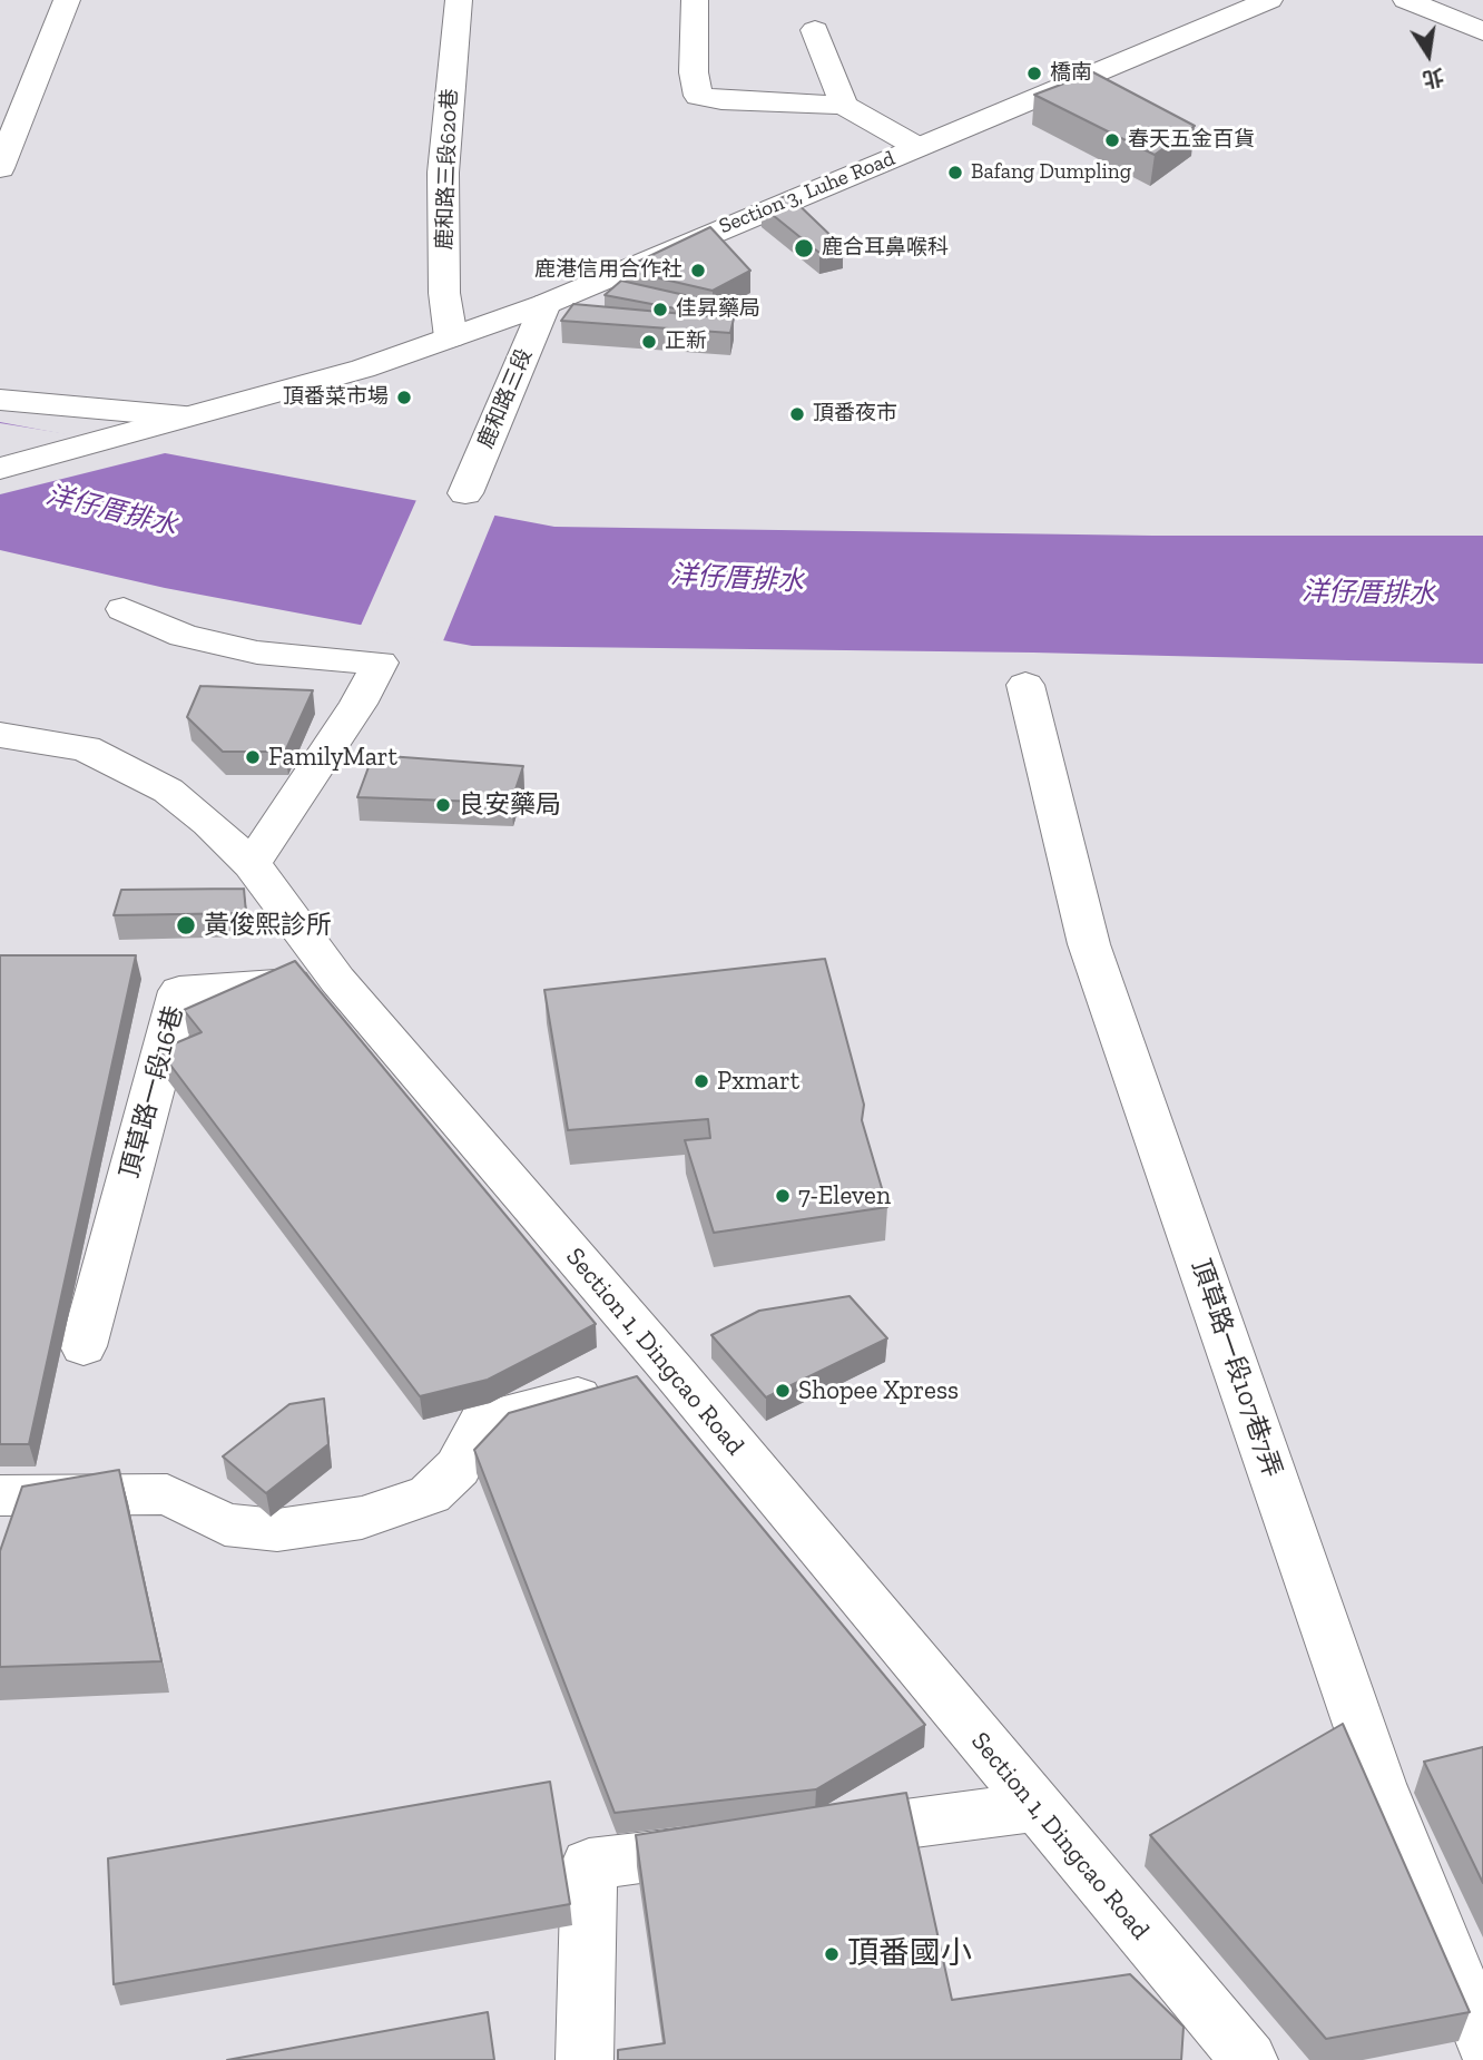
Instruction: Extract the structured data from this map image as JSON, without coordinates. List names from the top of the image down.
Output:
{
  "streets": {
    "street": [
      "鹿和路三段620巷",
      "Section 3, Luhe Road",
      "鹿和路三段",
      "頂草路一段16巷",
      "Section 1, Dingcao Road",
      "頂草路一段107巷7弄"
    ]
  },
  "crossings": [
    ["鹿和路三段620巷", "Section 3, Luhe Road"],
    ["Section 3, Luhe Road", "鹿和路三段"],
    ["頂草路一段16巷", "Section 1, Dingcao Road"]
  ],
  "water": ["洋仔厝排水"],
  "places": [
    "橋南",
    "春天五金百貨",
    "Bafang Dumpling",
    "鹿合耳鼻喉科",
    "鹿港信用合作社",
    "佳昇藥局",
    "正新",
    "頂番菜市場",
    "頂番夜市",
    "FamilyMart",
    "良安藥局",
    "黃俊熙診所",
    "Pxmart",
    "7-Eleven",
    "Shopee Xpress",
    "頂番國小"
  ],
  "north": "bottom"
}
